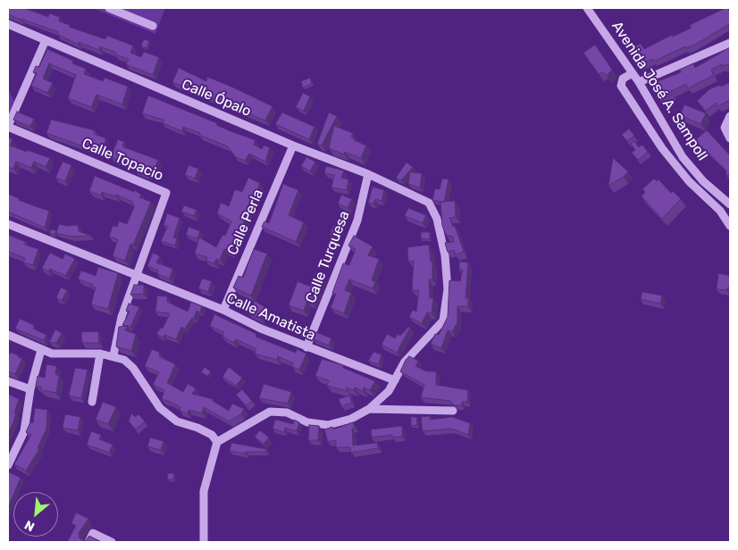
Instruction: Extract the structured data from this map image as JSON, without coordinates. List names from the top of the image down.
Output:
{
  "streets": {
    "street": [
      "Avenida José A. Sampoll",
      "Calle Ópalo",
      "Calle Topacio",
      "Calle Perla",
      "Calle Turquesa",
      "Calle Amatista"
    ]
  },
  "crossings": [
    ["Calle Ópalo", "Calle Perla"],
    ["Calle Ópalo", "Calle Turquesa"],
    ["Calle Ópalo", "Calle Amatista"],
    ["Calle Topacio", "Calle Amatista"],
    ["Calle Perla", "Calle Amatista"],
    ["Calle Turquesa", "Calle Amatista"]
  ],
  "north": "bottom left"
}
